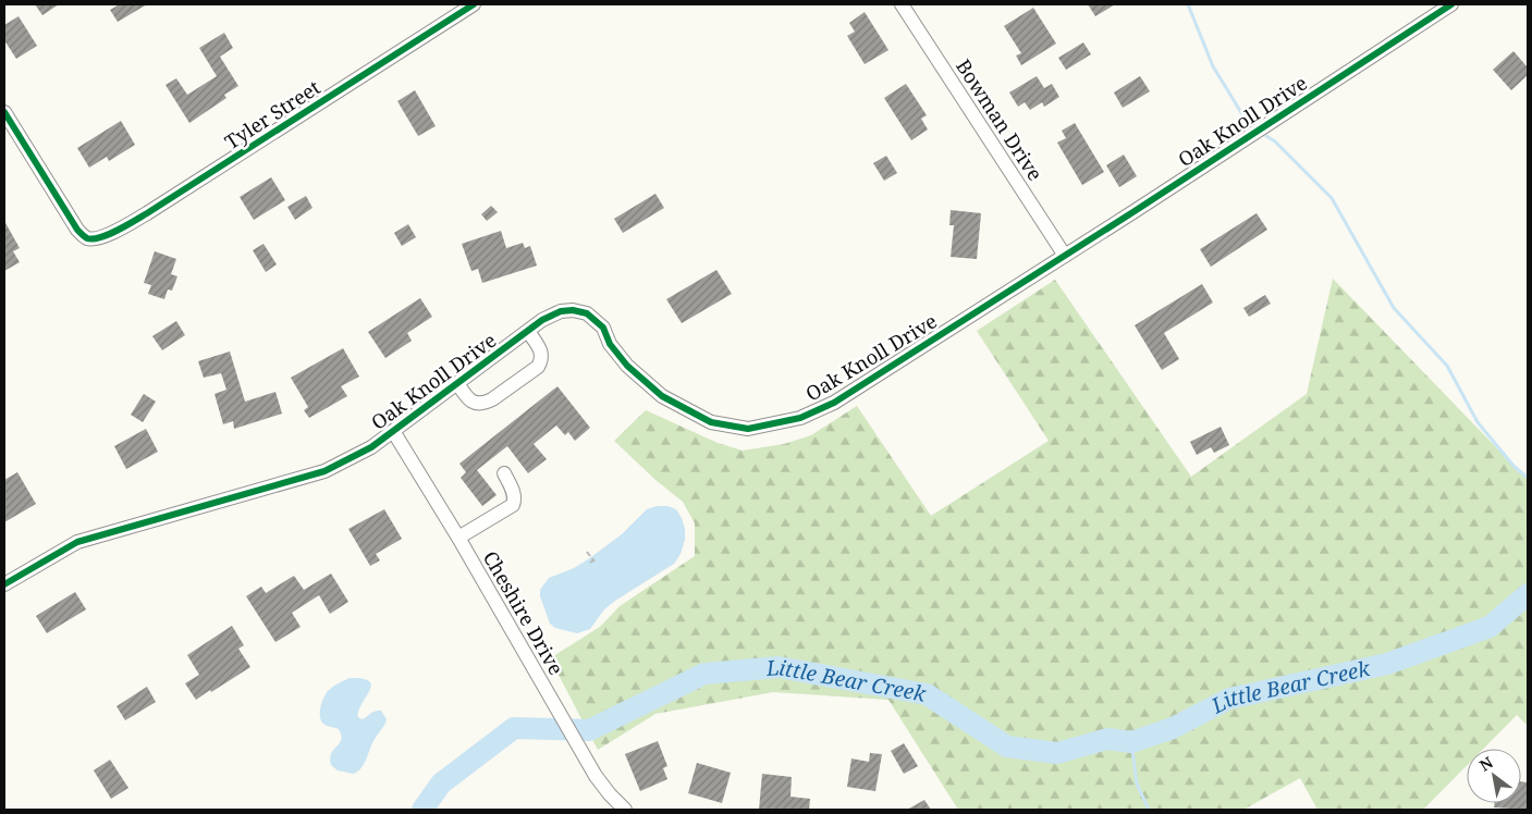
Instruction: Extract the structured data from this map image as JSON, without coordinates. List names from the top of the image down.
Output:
{
  "streets": {
    "street": [
      "Tyler Street",
      "Bowman Drive",
      "Oak Knoll Drive",
      "Cheshire Drive"
    ]
  },
  "crossings": [
    ["Bowman Drive", "Oak Knoll Drive"],
    ["Oak Knoll Drive", "Cheshire Drive"]
  ],
  "water": ["Little Bear Creek"],
  "north": "top left"
}
